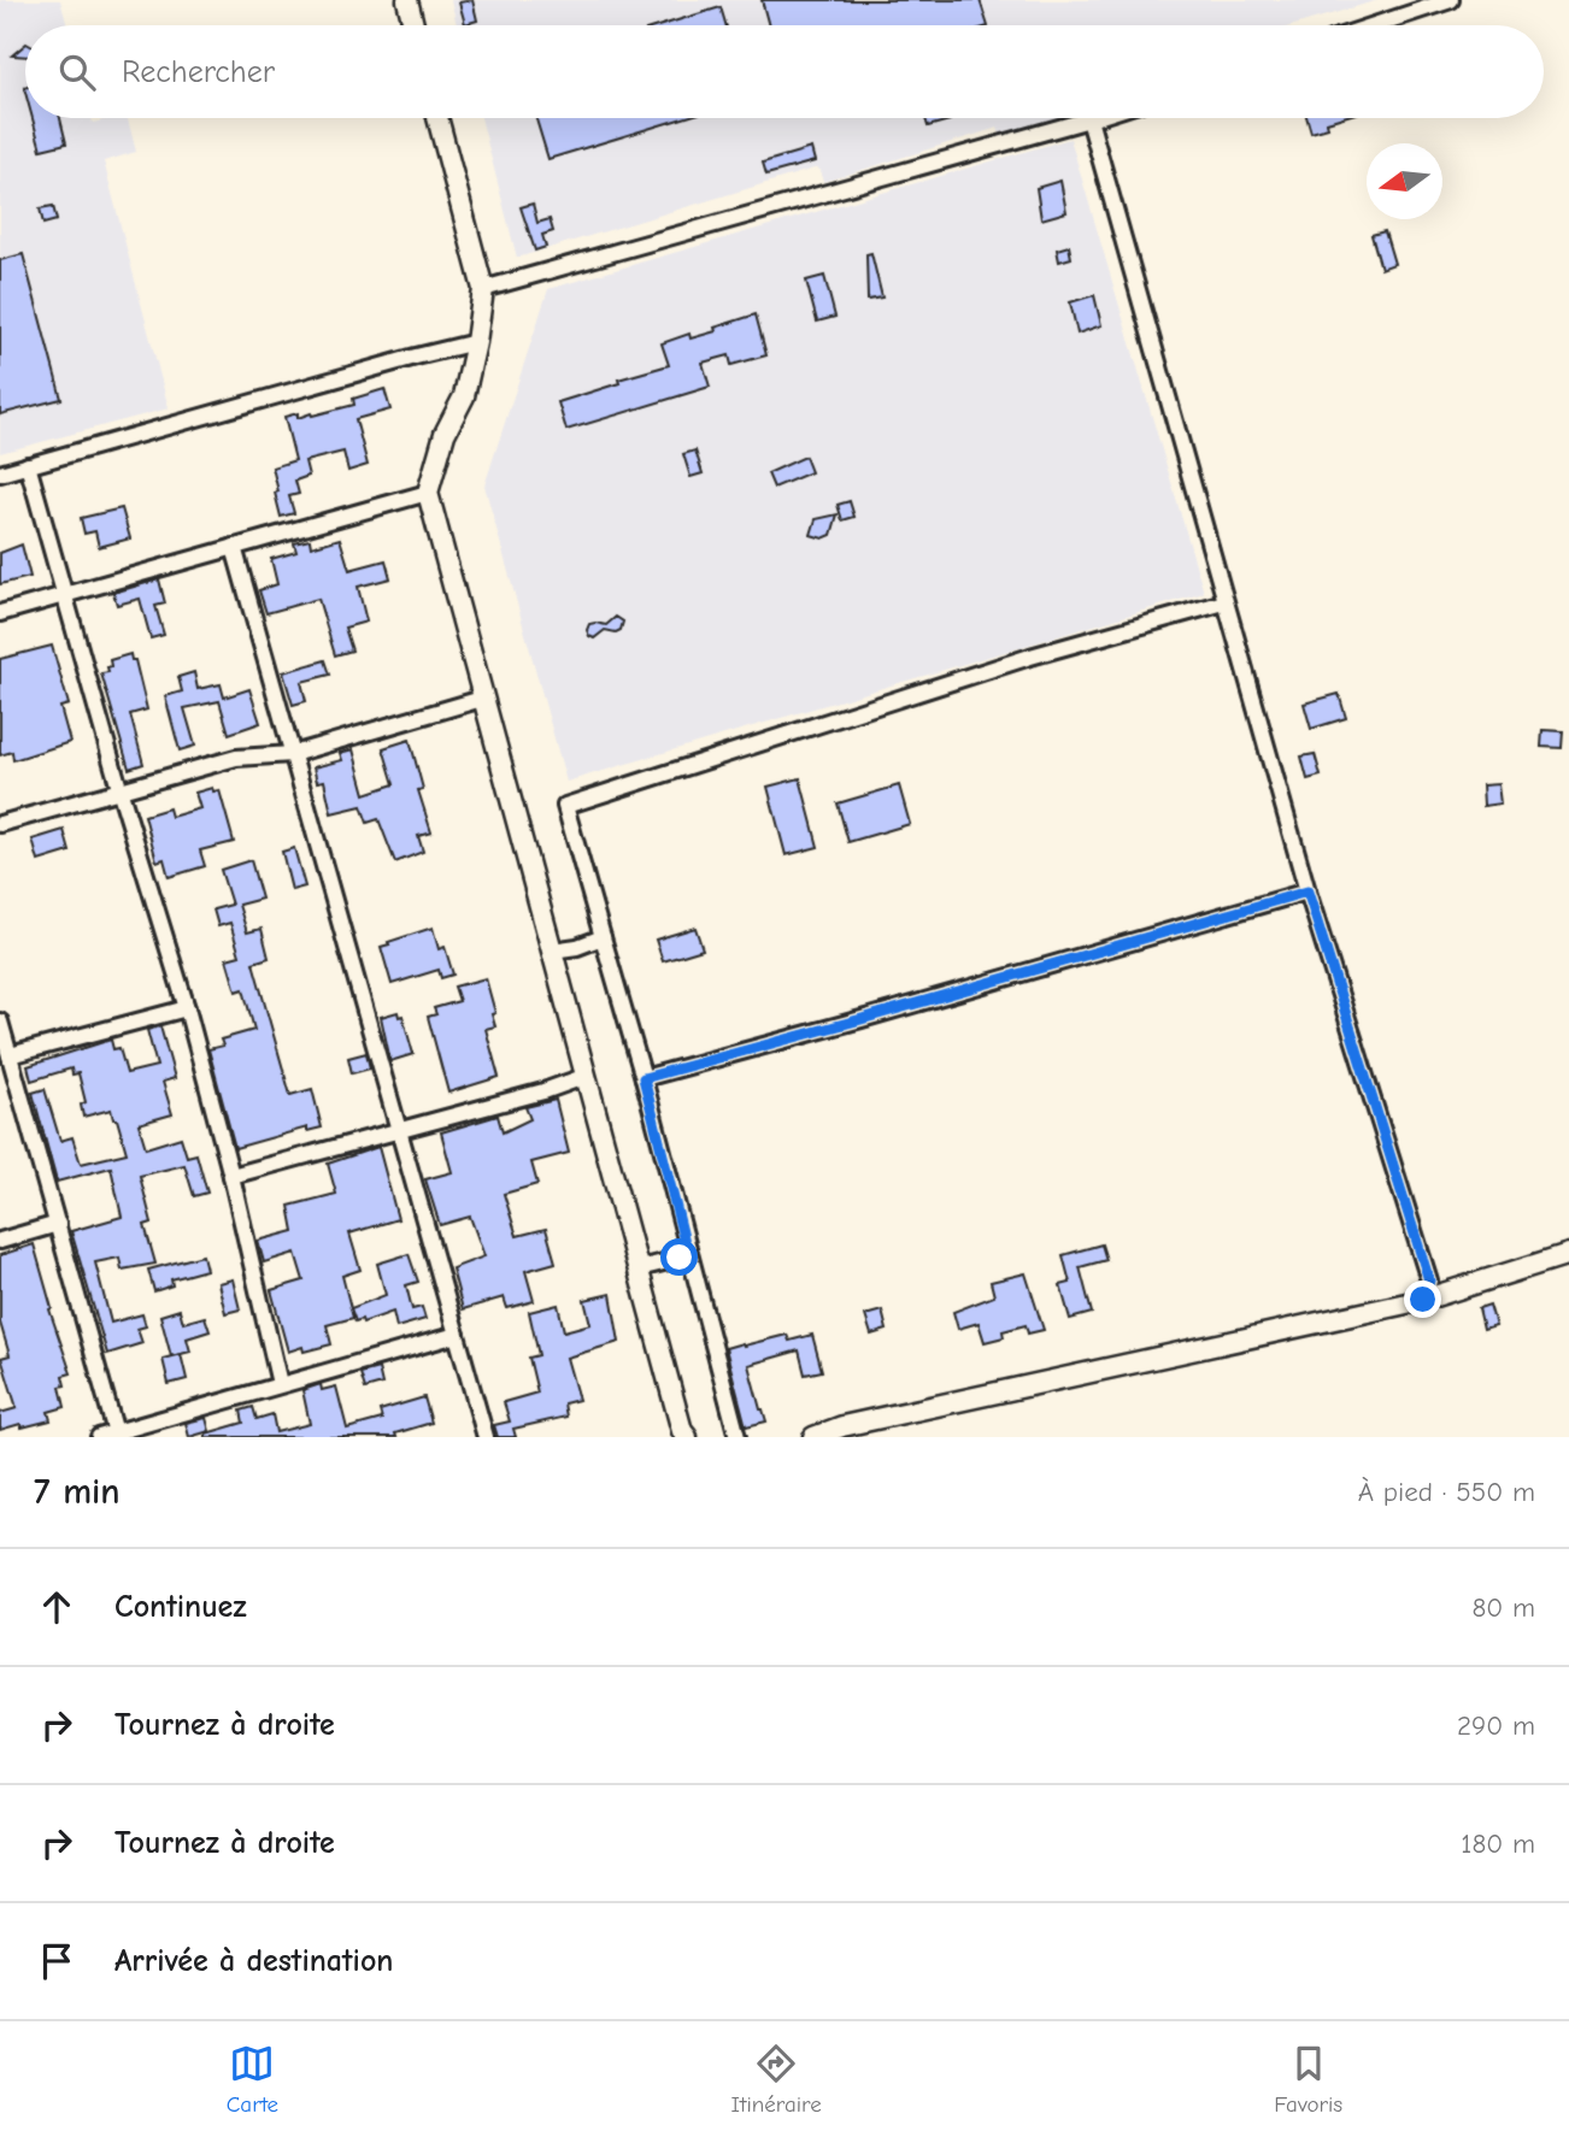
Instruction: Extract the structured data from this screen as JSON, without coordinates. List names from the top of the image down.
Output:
{
  "north": "left",
  "page": {
    "search": "Rechercher",
    "heading": ["7 min", "À pied · 550 m"],
    "list": [
      ["Continuez", "80 m"],
      ["Tournez à droite", "290 m"],
      ["Tournez à droite", "180 m"],
      "Arrivée à destination"
    ],
    "nav": ["Carte", "Itinéraire", "Favoris"]
  }
}
